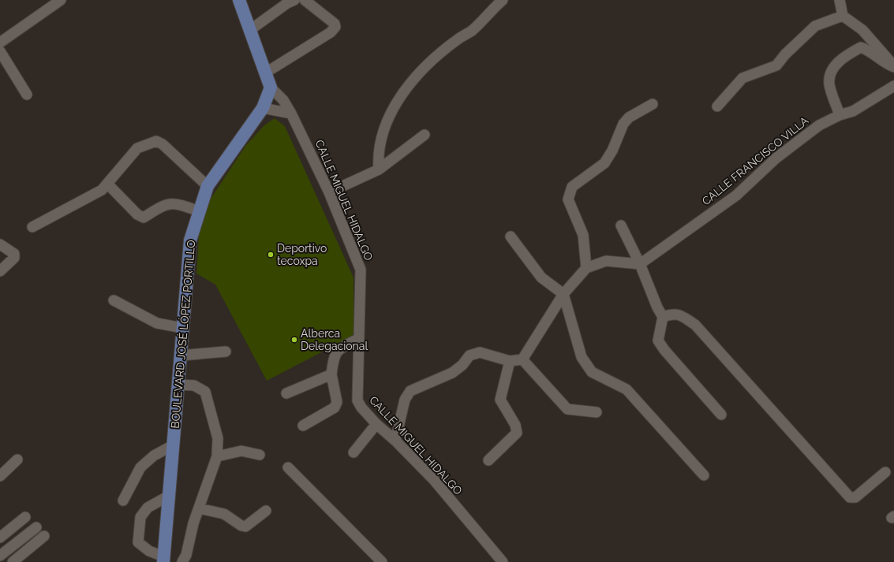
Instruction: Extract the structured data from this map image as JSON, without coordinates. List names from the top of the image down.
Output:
{
  "streets": {
    "main road": ["BOULEVARD JOSÉ LÓPEZ PORTILLO"],
    "street": ["CALLE FRANCISCO VILLA", "CALLE MIGUEL HIDALGO"]
  },
  "crossings": [
    ["CALLE MIGUEL HIDALGO", "BOULEVARD JOSÉ LÓPEZ PORTILLO"]
  ],
  "places": ["Deportivo tecoxpa", "Alberca Delegacional"]
}
